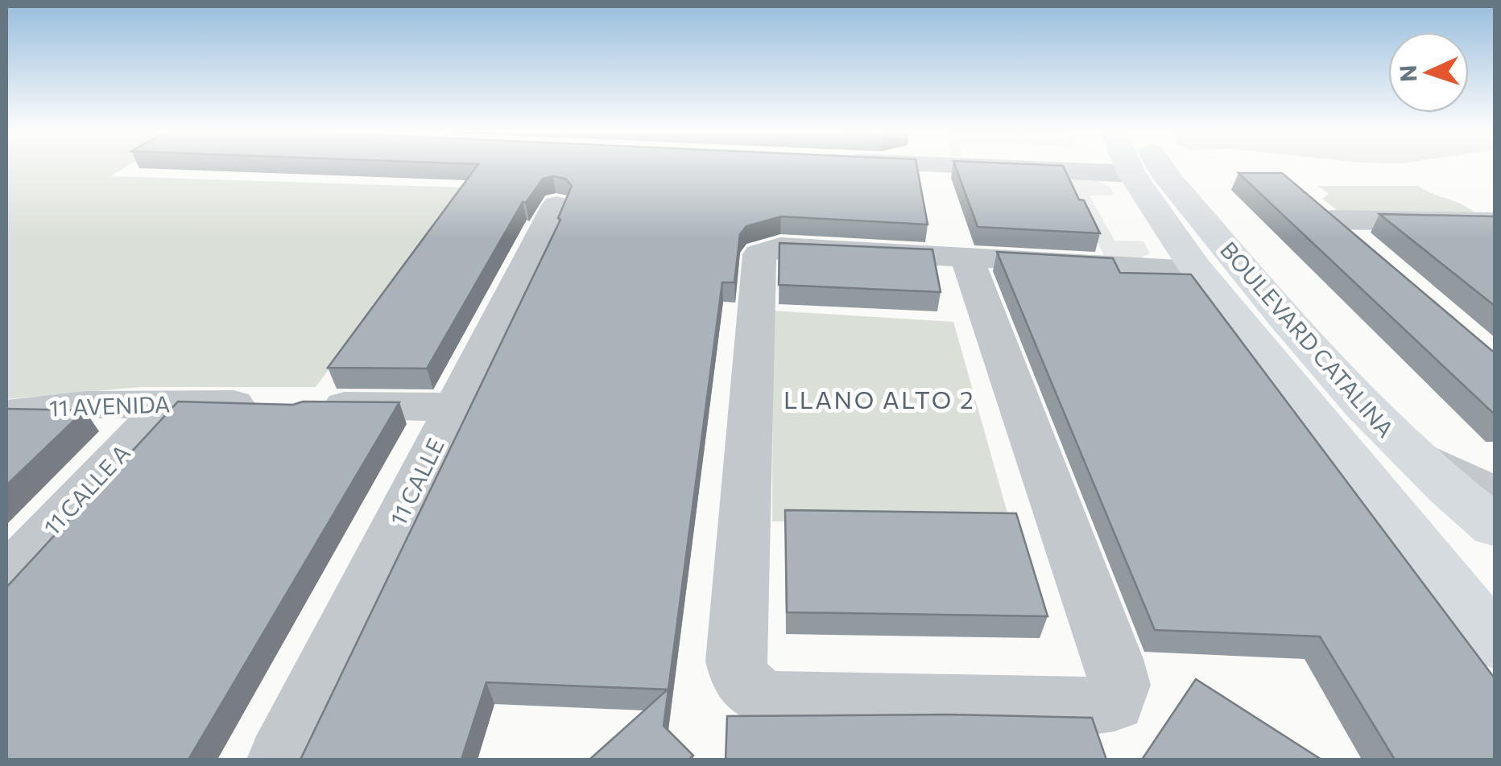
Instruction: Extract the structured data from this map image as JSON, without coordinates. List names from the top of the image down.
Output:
{
  "streets": {
    "street": [
      "BOULEVARD CATALINA",
      "11 AVENIDA",
      "11 CALLE",
      "11 CALLE A"
    ]
  },
  "crossings": [
    ["11 AVENIDA", "11 CALLE"],
    ["11 AVENIDA", "11 CALLE A"]
  ],
  "districts": ["LLANO ALTO 2"],
  "north": "left"
}
